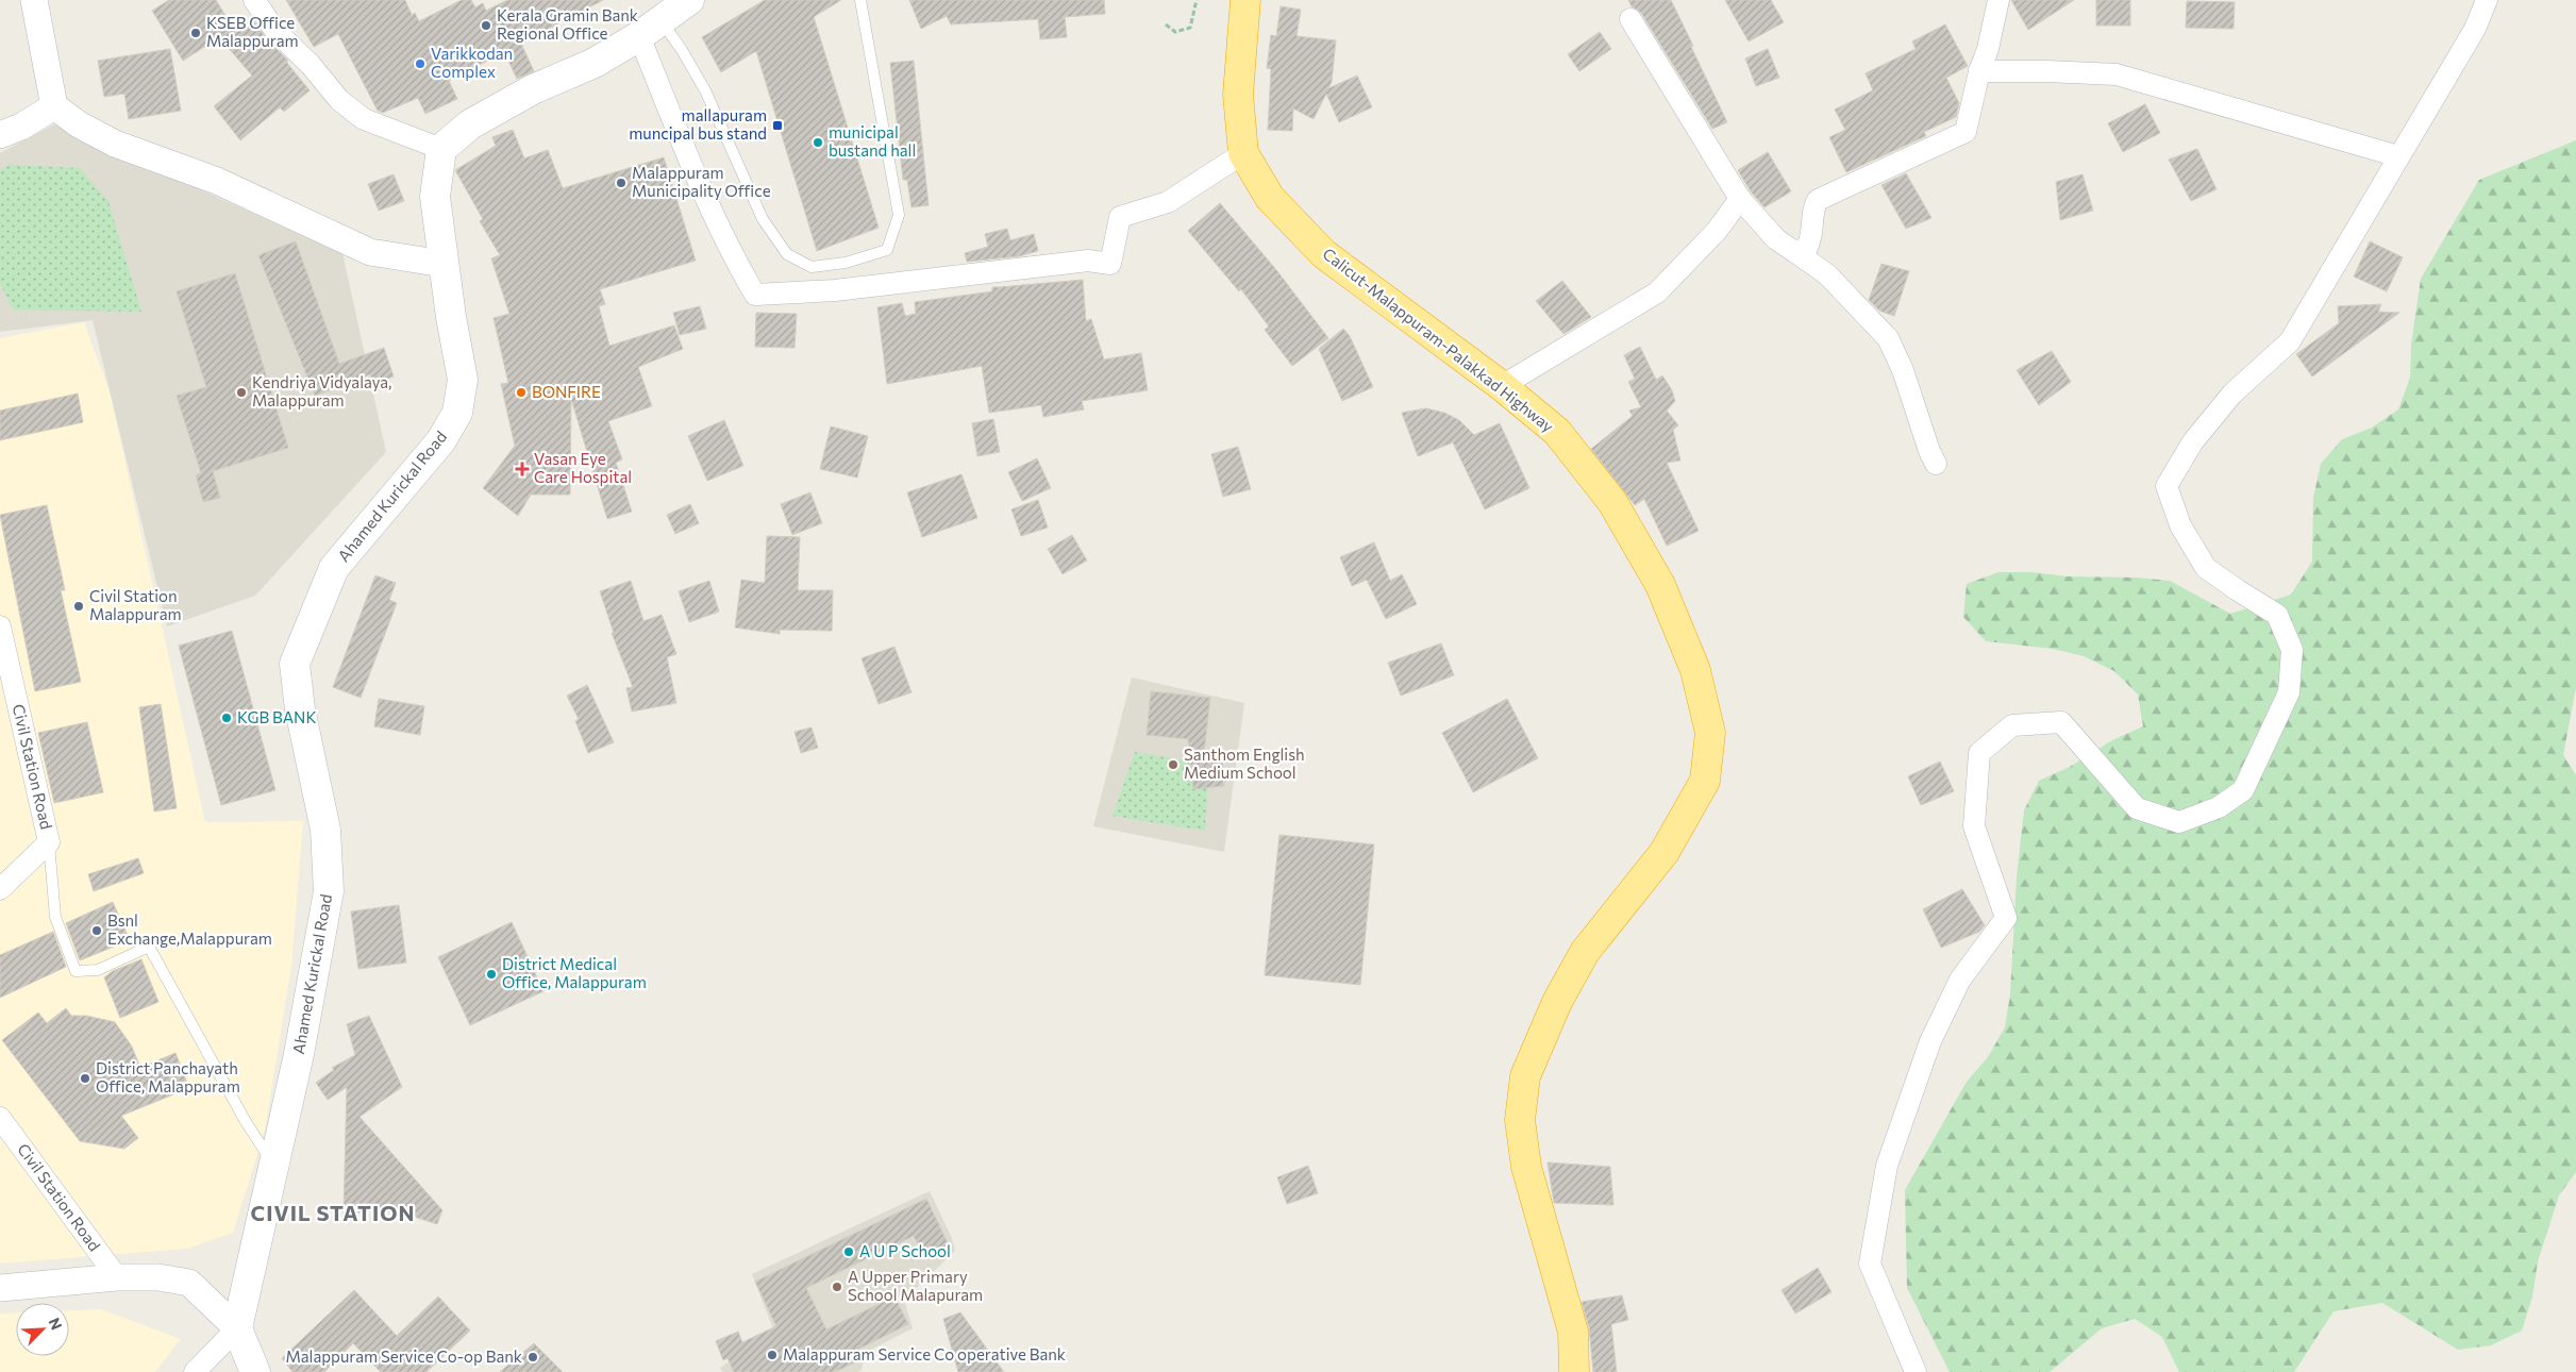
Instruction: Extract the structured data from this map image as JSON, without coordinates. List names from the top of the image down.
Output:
{
  "streets": {
    "highway": ["Calicut-Malappuram-Palakkad Highway"],
    "main road": ["Ahamed Kurickal Road"],
    "street": ["Civil Station Road"]
  },
  "districts": ["CIVIL STATION"],
  "places": {
    "other": [
      "Kerala Gramin Bank Regional Office",
      "KSEB Office Malappuram",
      "Varikkodan Complex",
      "municipal bustand hall",
      "Malappuram Municipality Office",
      "Kendriya Vidyalaya, Malappuram",
      "BONFIRE",
      "Civil Station Malappuram",
      "KGB BANK",
      "Santhom English Medium School",
      "Bsnl Exchange,Malappuram",
      "District Medical Office, Malappuram",
      "District Panchayath Office, Malappuram",
      "A U P School",
      "A Upper Primary School Malapuram",
      "Malappuram Service Co operative Bank",
      "Malappuram Service Co-op Bank"
    ],
    "transit": ["mallapuram muncipal bus stand"],
    "health": ["Vasan Eye Care Hospital"]
  },
  "north": "top right"
}
